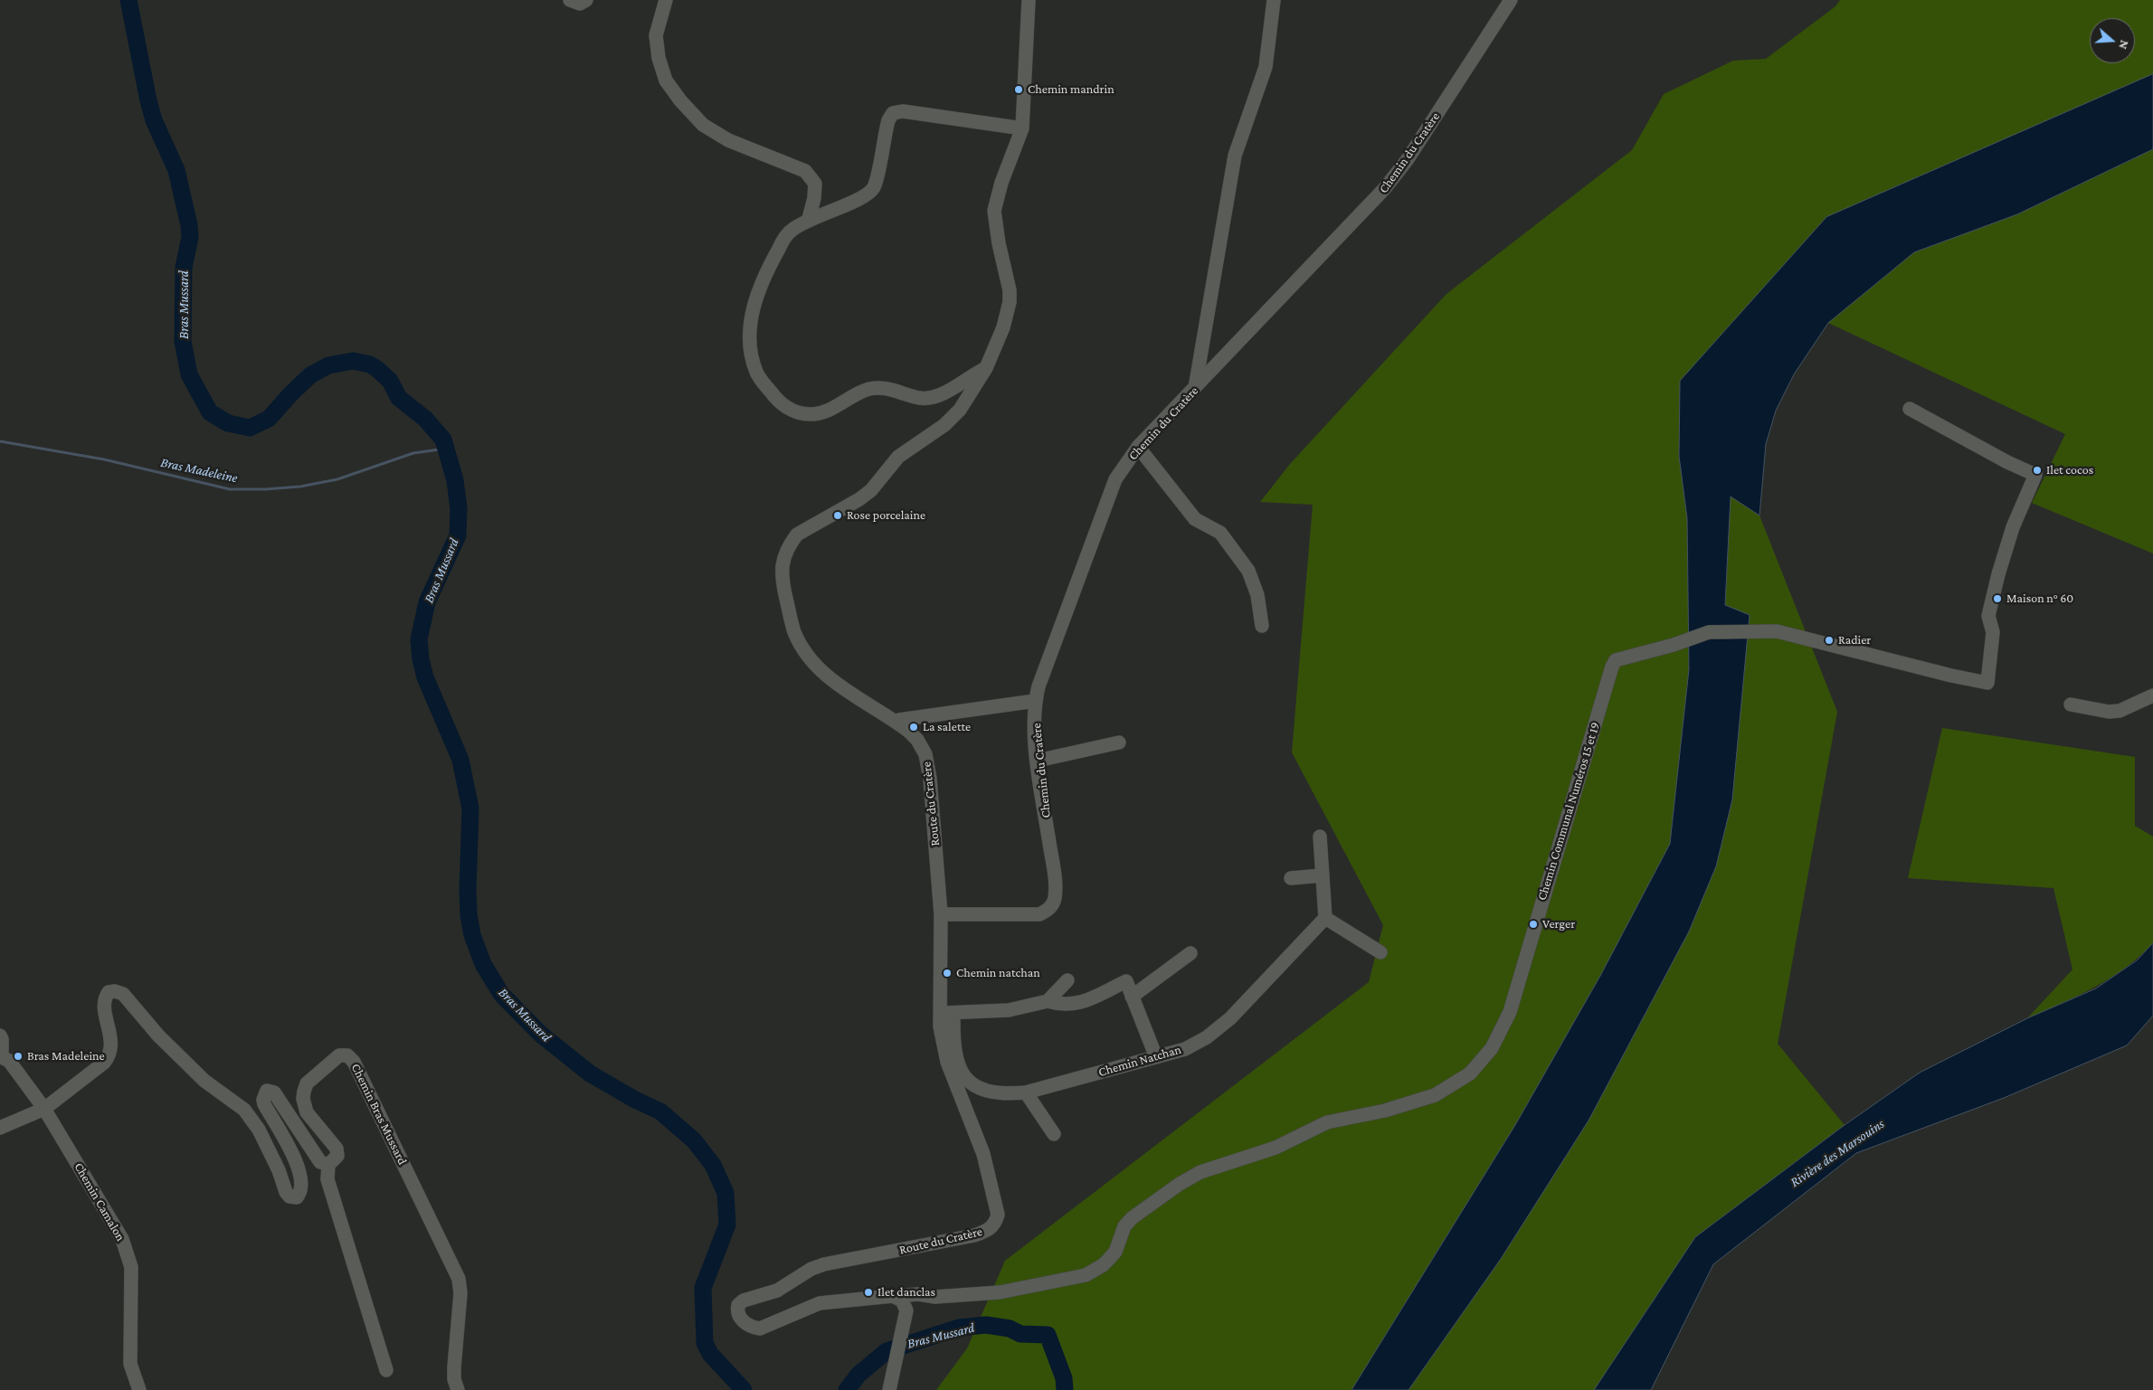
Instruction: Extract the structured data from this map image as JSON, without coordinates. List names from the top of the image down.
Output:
{
  "streets": {
    "street": [
      "Chemin du Cratère",
      "Route du Cratère",
      "Chemin Communal Numéros 15 et 19",
      "Chemin Natchan",
      "Chemin Bras Mussard",
      "Chemin Camalon"
    ]
  },
  "crossings": [
    ["Chemin du Cratère", "Route du Cratère"],
    ["Route du Cratère", "Chemin Communal Numéros 15 et 19"],
    ["Route du Cratère", "Chemin Natchan"]
  ],
  "water": ["Bras Mussard", "Bras Madeleine", "Rivière des Marsouins"],
  "places": [
    "Chemin mandrin",
    "Ilet cocos",
    "Rose porcelaine",
    "Maison n° 60",
    "Radier",
    "La salette",
    "Verger",
    "Chemin natchan",
    "Bras Madeleine",
    "Ilet danclas"
  ],
  "north": "right"
}
